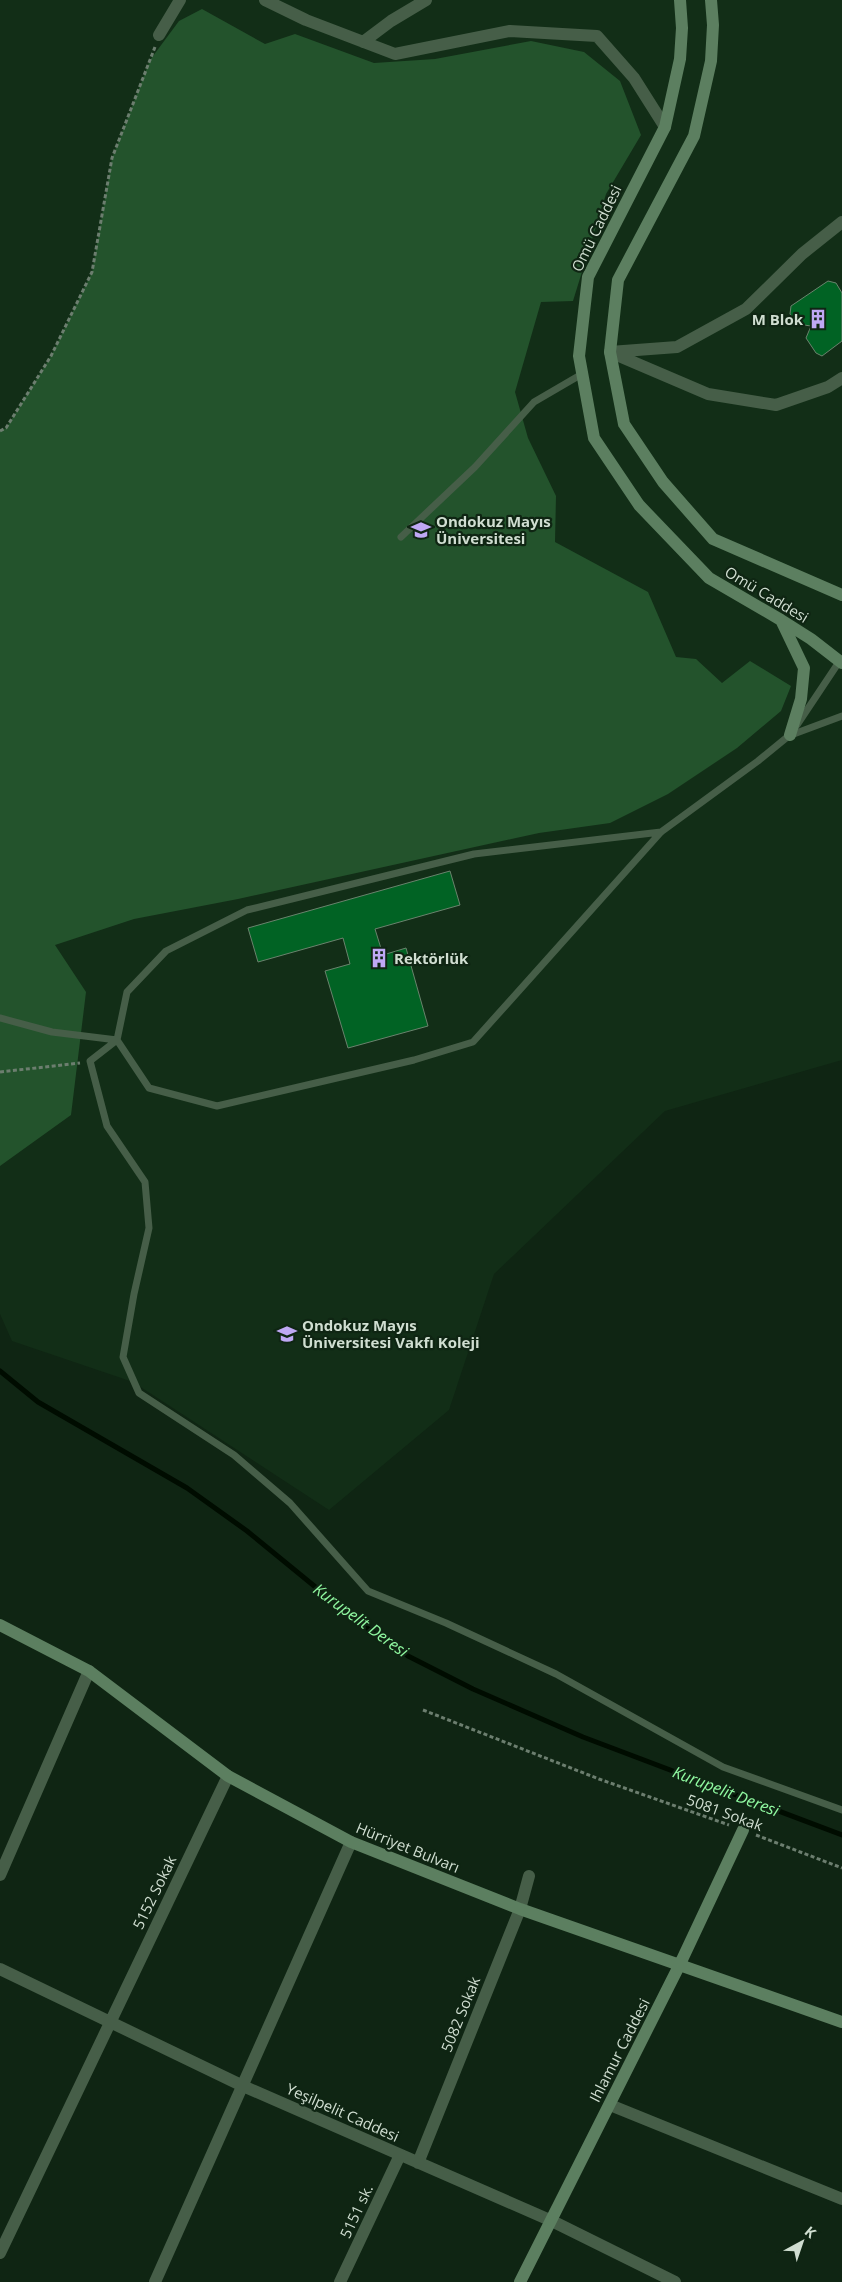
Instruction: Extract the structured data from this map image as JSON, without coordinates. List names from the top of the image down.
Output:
{
  "streets": {
    "street": [
      "Omü Caddesi",
      "Hürriyet Bulvarı",
      "5152 Sokak",
      "5082 Sokak",
      "Ihlamur Caddesi",
      "Yeşilpelit Caddesi",
      "5151 sk."
    ],
    "path": ["5081 Sokak"]
  },
  "crossings": [
    ["5081 Sokak", "Ihlamur Caddesi"],
    ["Hürriyet Bulvarı", "5152 Sokak"],
    ["Hürriyet Bulvarı", "5082 Sokak"],
    ["Hürriyet Bulvarı", "Ihlamur Caddesi"],
    ["5152 Sokak", "Yeşilpelit Caddesi"],
    ["5082 Sokak", "Yeşilpelit Caddesi"],
    ["Ihlamur Caddesi", "Yeşilpelit Caddesi"],
    ["Yeşilpelit Caddesi", "5151 sk."]
  ],
  "water": ["Kurupelit Deresi"],
  "places": {
    "building": ["M Blok", "Rektörlük"],
    "school or university": ["Ondokuz Mayıs Üniversitesi", "Ondokuz Mayıs Üniversitesi Vakfı Koleji"]
  },
  "north": "top right"
}
